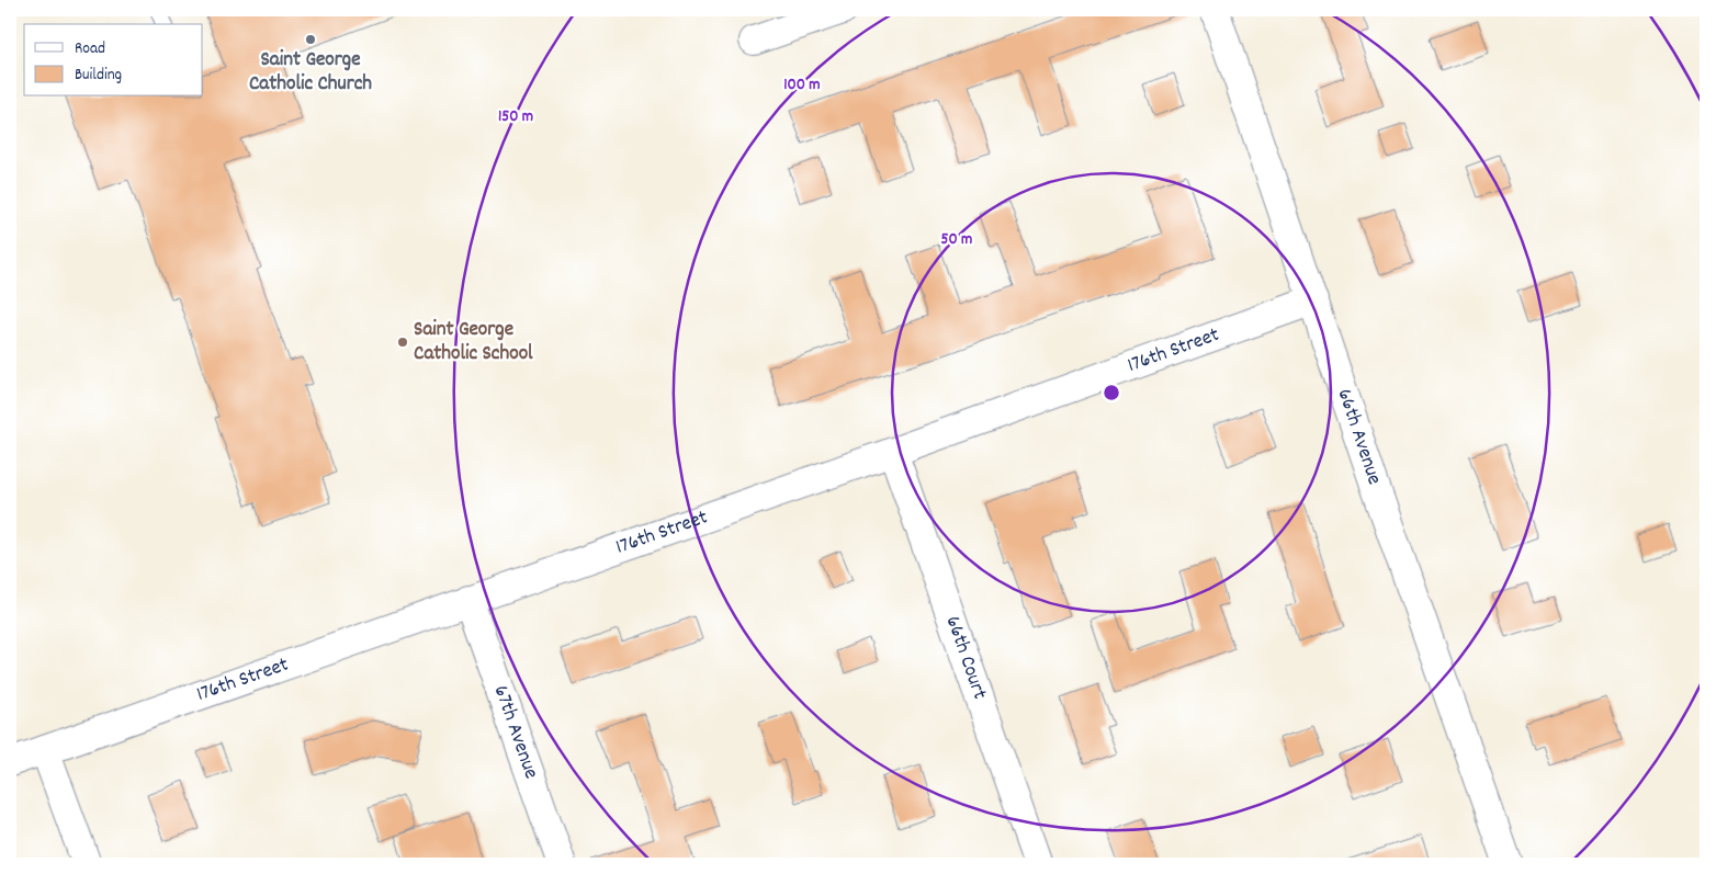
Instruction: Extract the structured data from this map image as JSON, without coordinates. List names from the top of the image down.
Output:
{
  "streets": {
    "street": [
      "176th Street",
      "66th Avenue",
      "66th Court",
      "67th Avenue"
    ]
  },
  "crossings": [
    ["176th Street", "66th Avenue"],
    ["176th Street", "66th Court"],
    ["176th Street", "67th Avenue"]
  ],
  "places": ["Saint George Catholic Church", "Saint George Catholic School"],
  "legend": ["Road", "Building"],
  "rings": ["100 m", "150 m", "50 m"]
}
